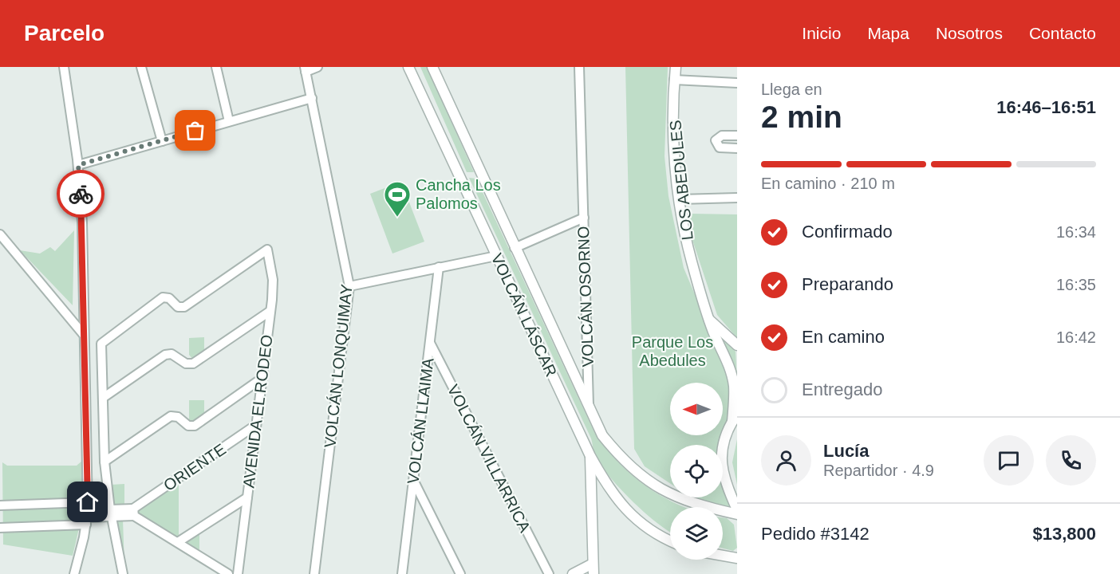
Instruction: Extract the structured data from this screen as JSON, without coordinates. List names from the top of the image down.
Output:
{
  "streets": {
    "street": [
      "LOS ABEDULES",
      "VOLCÁN OSORNO",
      "VOLCÁN LÁSCAR",
      "VOLCÁN LONQUIMAY",
      "AVENIDA EL RODEO",
      "VOLCÁN LLAIMA",
      "VOLCÁN VILLARRICA",
      "ORIENTE"
    ]
  },
  "crossings": [
    ["VOLCÁN OSORNO", "VOLCÁN LÁSCAR"],
    ["AVENIDA EL RODEO", "ORIENTE"],
    ["VOLCÁN LLAIMA", "VOLCÁN VILLARRICA"]
  ],
  "parks": ["Parque Los Abedules"],
  "places": {
    "sports": ["Cancha Los Palomos"]
  },
  "north": "left",
  "page": {
    "header": "Parcelo",
    "nav": [
      "Inicio",
      "Mapa",
      "Nosotros",
      "Contacto"
    ],
    "heading": ["2 min", "Llega en", "16:46–16:51"],
    "panel": [
      "Lucía",
      "Repartidor · 4.9",
      "Pedido #3142",
      "$13,800"
    ],
    "bar": "En camino · 210 m",
    "list": [
      ["Confirmado", "16:34"],
      ["Preparando", "16:35"],
      ["En camino", "16:42"],
      "Entregado"
    ]
  }
}
